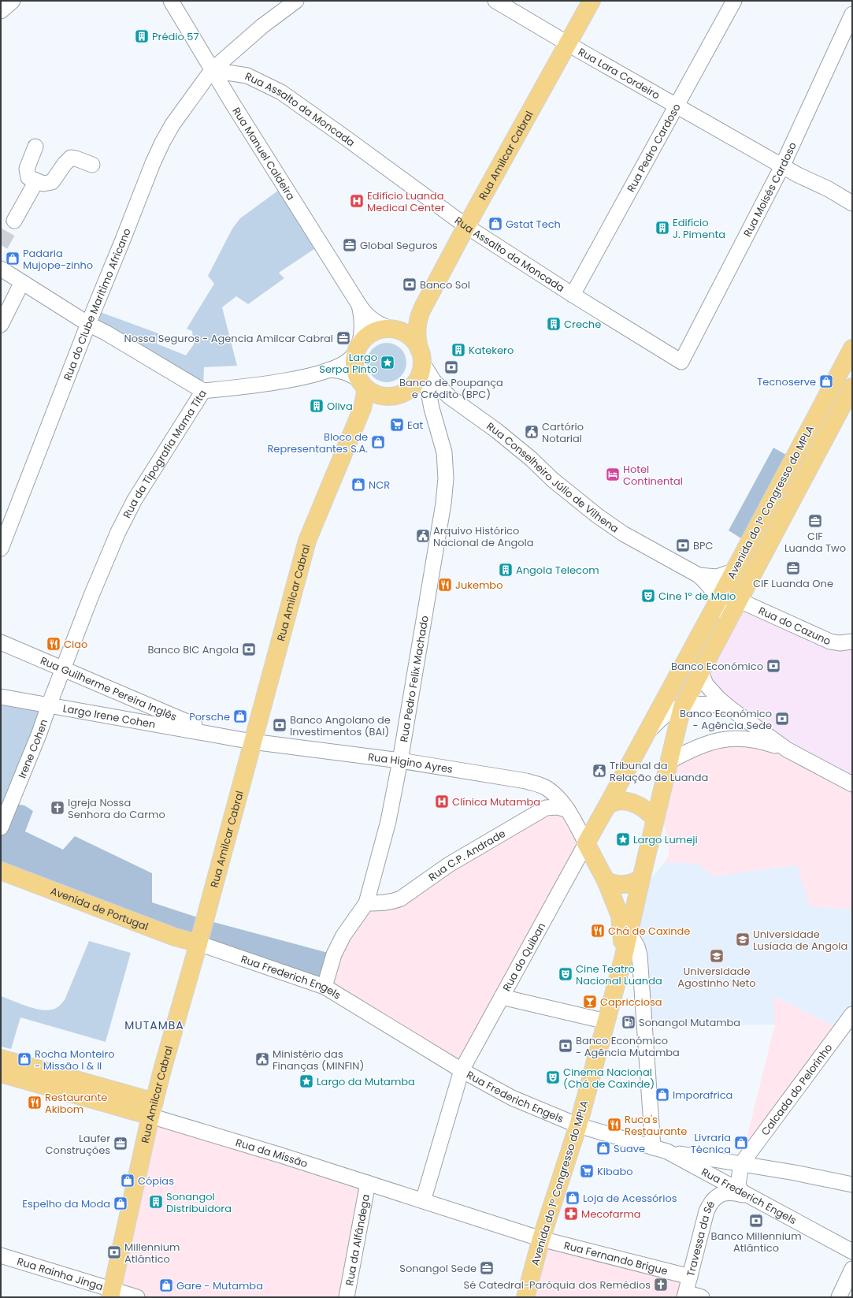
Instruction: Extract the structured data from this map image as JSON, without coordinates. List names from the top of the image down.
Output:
{
  "streets": {
    "main road": [
      "Rua Amilcar Cabral",
      "Avenida do 1º Congresso do MPLA",
      "Avenida de Portugal",
      "Rua da Missão"
    ],
    "street": [
      "Rua Lara Cordeiro",
      "Rua Assalto da Moncada",
      "Rua Pedro Cardoso",
      "Rua Manuel Caldeira",
      "Rua Moisés Cardoso",
      "Rua do Clube Maritimo Africano",
      "Rua da Tipografia Mama Tita",
      "Rua Conselheiro Júlio de Vilhena",
      "Rua do Cazuno",
      "Rua Pedro Felix Machado",
      "Rua Guilherme Pereira Inglês",
      "Largo Irene Cohen",
      "Irene Cohen",
      "Rua Higino Ayres",
      "Rua C.P. Andrade",
      "Rua do Quiban",
      "Rua Frederich Engels",
      "Calcada do Pelorinho",
      "Travessa da Sé",
      "Rua da Alfândega",
      "Rua Fernando Brigue",
      "Rua Rainha Jinga"
    ]
  },
  "crossings": [
    ["Rua Lara Cordeiro", "Rua Pedro Cardoso"],
    ["Rua Lara Cordeiro", "Rua Amilcar Cabral"],
    ["Rua Lara Cordeiro", "Rua Moisés Cardoso"],
    ["Rua Assalto da Moncada", "Rua Pedro Cardoso"],
    ["Rua Assalto da Moncada", "Rua Manuel Caldeira"],
    ["Rua Assalto da Moncada", "Rua Amilcar Cabral"],
    ["Rua Assalto da Moncada", "Rua Moisés Cardoso"],
    ["Rua Assalto da Moncada", "Rua do Clube Maritimo Africano"],
    ["Rua Manuel Caldeira", "Rua Amilcar Cabral"],
    ["Rua Manuel Caldeira", "Rua do Clube Maritimo Africano"],
    ["Rua Manuel Caldeira", "Rua da Tipografia Mama Tita"],
    ["Rua Manuel Caldeira", "Rua Conselheiro Júlio de Vilhena"],
    ["Rua Manuel Caldeira", "Rua Pedro Felix Machado"],
    ["Rua Amilcar Cabral", "Rua da Tipografia Mama Tita"],
    ["Rua Amilcar Cabral", "Rua Conselheiro Júlio de Vilhena"],
    ["Rua Amilcar Cabral", "Rua Pedro Felix Machado"],
    ["Rua Amilcar Cabral", "Rua Higino Ayres"],
    ["Rua Amilcar Cabral", "Avenida de Portugal"],
    ["Rua Amilcar Cabral", "Rua Frederich Engels"],
    ["Rua Amilcar Cabral", "Rua da Missão"],
    ["Rua Amilcar Cabral", "Rua Rainha Jinga"],
    ["Rua da Tipografia Mama Tita", "Rua Conselheiro Júlio de Vilhena"],
    ["Rua da Tipografia Mama Tita", "Rua Pedro Felix Machado"],
    ["Rua da Tipografia Mama Tita", "Rua Guilherme Pereira Inglês"],
    ["Rua da Tipografia Mama Tita", "Irene Cohen"],
    ["Rua Conselheiro Júlio de Vilhena", "Avenida do 1º Congresso do MPLA"],
    ["Rua Conselheiro Júlio de Vilhena", "Rua Pedro Felix Machado"],
    ["Avenida do 1º Congresso do MPLA", "Rua do Cazuno"],
    ["Avenida do 1º Congresso do MPLA", "Rua Higino Ayres"],
    ["Avenida do 1º Congresso do MPLA", "Rua do Quiban"],
    ["Avenida do 1º Congresso do MPLA", "Rua Frederich Engels"],
    ["Avenida do 1º Congresso do MPLA", "Rua da Missão"],
    ["Avenida do 1º Congresso do MPLA", "Rua Fernando Brigue"],
    ["Rua Pedro Felix Machado", "Rua Higino Ayres"],
    ["Rua Pedro Felix Machado", "Rua C.P. Andrade"],
    ["Rua Pedro Felix Machado", "Rua Frederich Engels"],
    ["Rua Guilherme Pereira Inglês", "Largo Irene Cohen"],
    ["Rua Guilherme Pereira Inglês", "Irene Cohen"],
    ["Rua Guilherme Pereira Inglês", "Rua Higino Ayres"],
    ["Largo Irene Cohen", "Irene Cohen"],
    ["Largo Irene Cohen", "Rua Higino Ayres"],
    ["Rua Higino Ayres", "Rua C.P. Andrade"],
    ["Rua Higino Ayres", "Rua do Quiban"],
    ["Avenida de Portugal", "Rua Frederich Engels"],
    ["Rua do Quiban", "Rua Frederich Engels"],
    ["Rua do Quiban", "Rua da Missão"],
    ["Rua Frederich Engels", "Travessa da Sé"],
    ["Rua da Missão", "Rua da Alfândega"],
    ["Rua da Missão", "Rua Fernando Brigue"],
    ["Travessa da Sé", "Rua Fernando Brigue"]
  ],
  "districts": ["MUTAMBA"],
  "places": {
    "building": [
      "Prédio 57",
      "Edifício J. Pimenta",
      "Creche",
      "Katekero",
      "Oliva",
      "Angola Telecom",
      "Sonangol Distribuidora"
    ],
    "hospital": ["Edifício Luanda Medical Center", "Clínica Mutamba"],
    "shop": [
      "Gstat Tech",
      "Padaria Mujope-zinho",
      "Tecnoserve",
      "Bloco de Representantes S.A.",
      "NCR",
      "Porsche",
      "Rocha Monteiro - Missão I & II",
      "Imporafrica",
      "Livraria Técnica",
      "Suave",
      "Cópias",
      "Loja de Acessórios",
      "Espelho da Moda",
      "Gare - Mutamba"
    ],
    "office": [
      "Global Seguros",
      "Nossa Seguros - Agencia Amilcar Cabral",
      "CIF Luanda Two",
      "CIF Luanda One",
      "Laufer Construções",
      "Sonangol Sede"
    ],
    "bank": [
      "Banco Sol",
      "Banco de Poupança e Crédito (BPC)",
      "BPC",
      "Banco BIC Angola",
      "Banco Económico",
      "Banco Económico - Agência Sede",
      "Banco Angolano de Investimentos (BAI)",
      "Banco Económico - Agência Mutamba",
      "Banco Millennium Atlântico",
      "Millennium Atlântico"
    ],
    "place": ["Largo Serpa Pinto", "Largo Lumeji", "Largo da Mutamba"],
    "supermarket": ["Eat", "Kibabo"],
    "public building": [
      "Cartório Notarial",
      "Arquivo Histórico Nacional de Angola",
      "Tribunal da Relação de Luanda",
      "Ministério das Finanças (MINFIN)"
    ],
    "hotel": ["Hotel Continental"],
    "restaurant": [
      "Jukembo",
      "Ciao",
      "Chá de Caxinde",
      "Restaurante Akibom",
      "Ruca's Restaurante"
    ],
    "theatre": ["Cine 1º de Maio", "Cine Teatro Nacional Luanda", "Cinema Nacional (Chá de Caxinde)"],
    "church": ["Igreja Nossa Senhora do Carmo", "Sé Catedral-Paróquia dos Remédios"],
    "school or university": ["Universidade Lusíada de Angola", "Universidade Agostinho Neto"],
    "bar": ["Capricciosa"],
    "fuel station": ["Sonangol Mutamba"],
    "pharmacy": ["Mecofarma"]
  }
}
